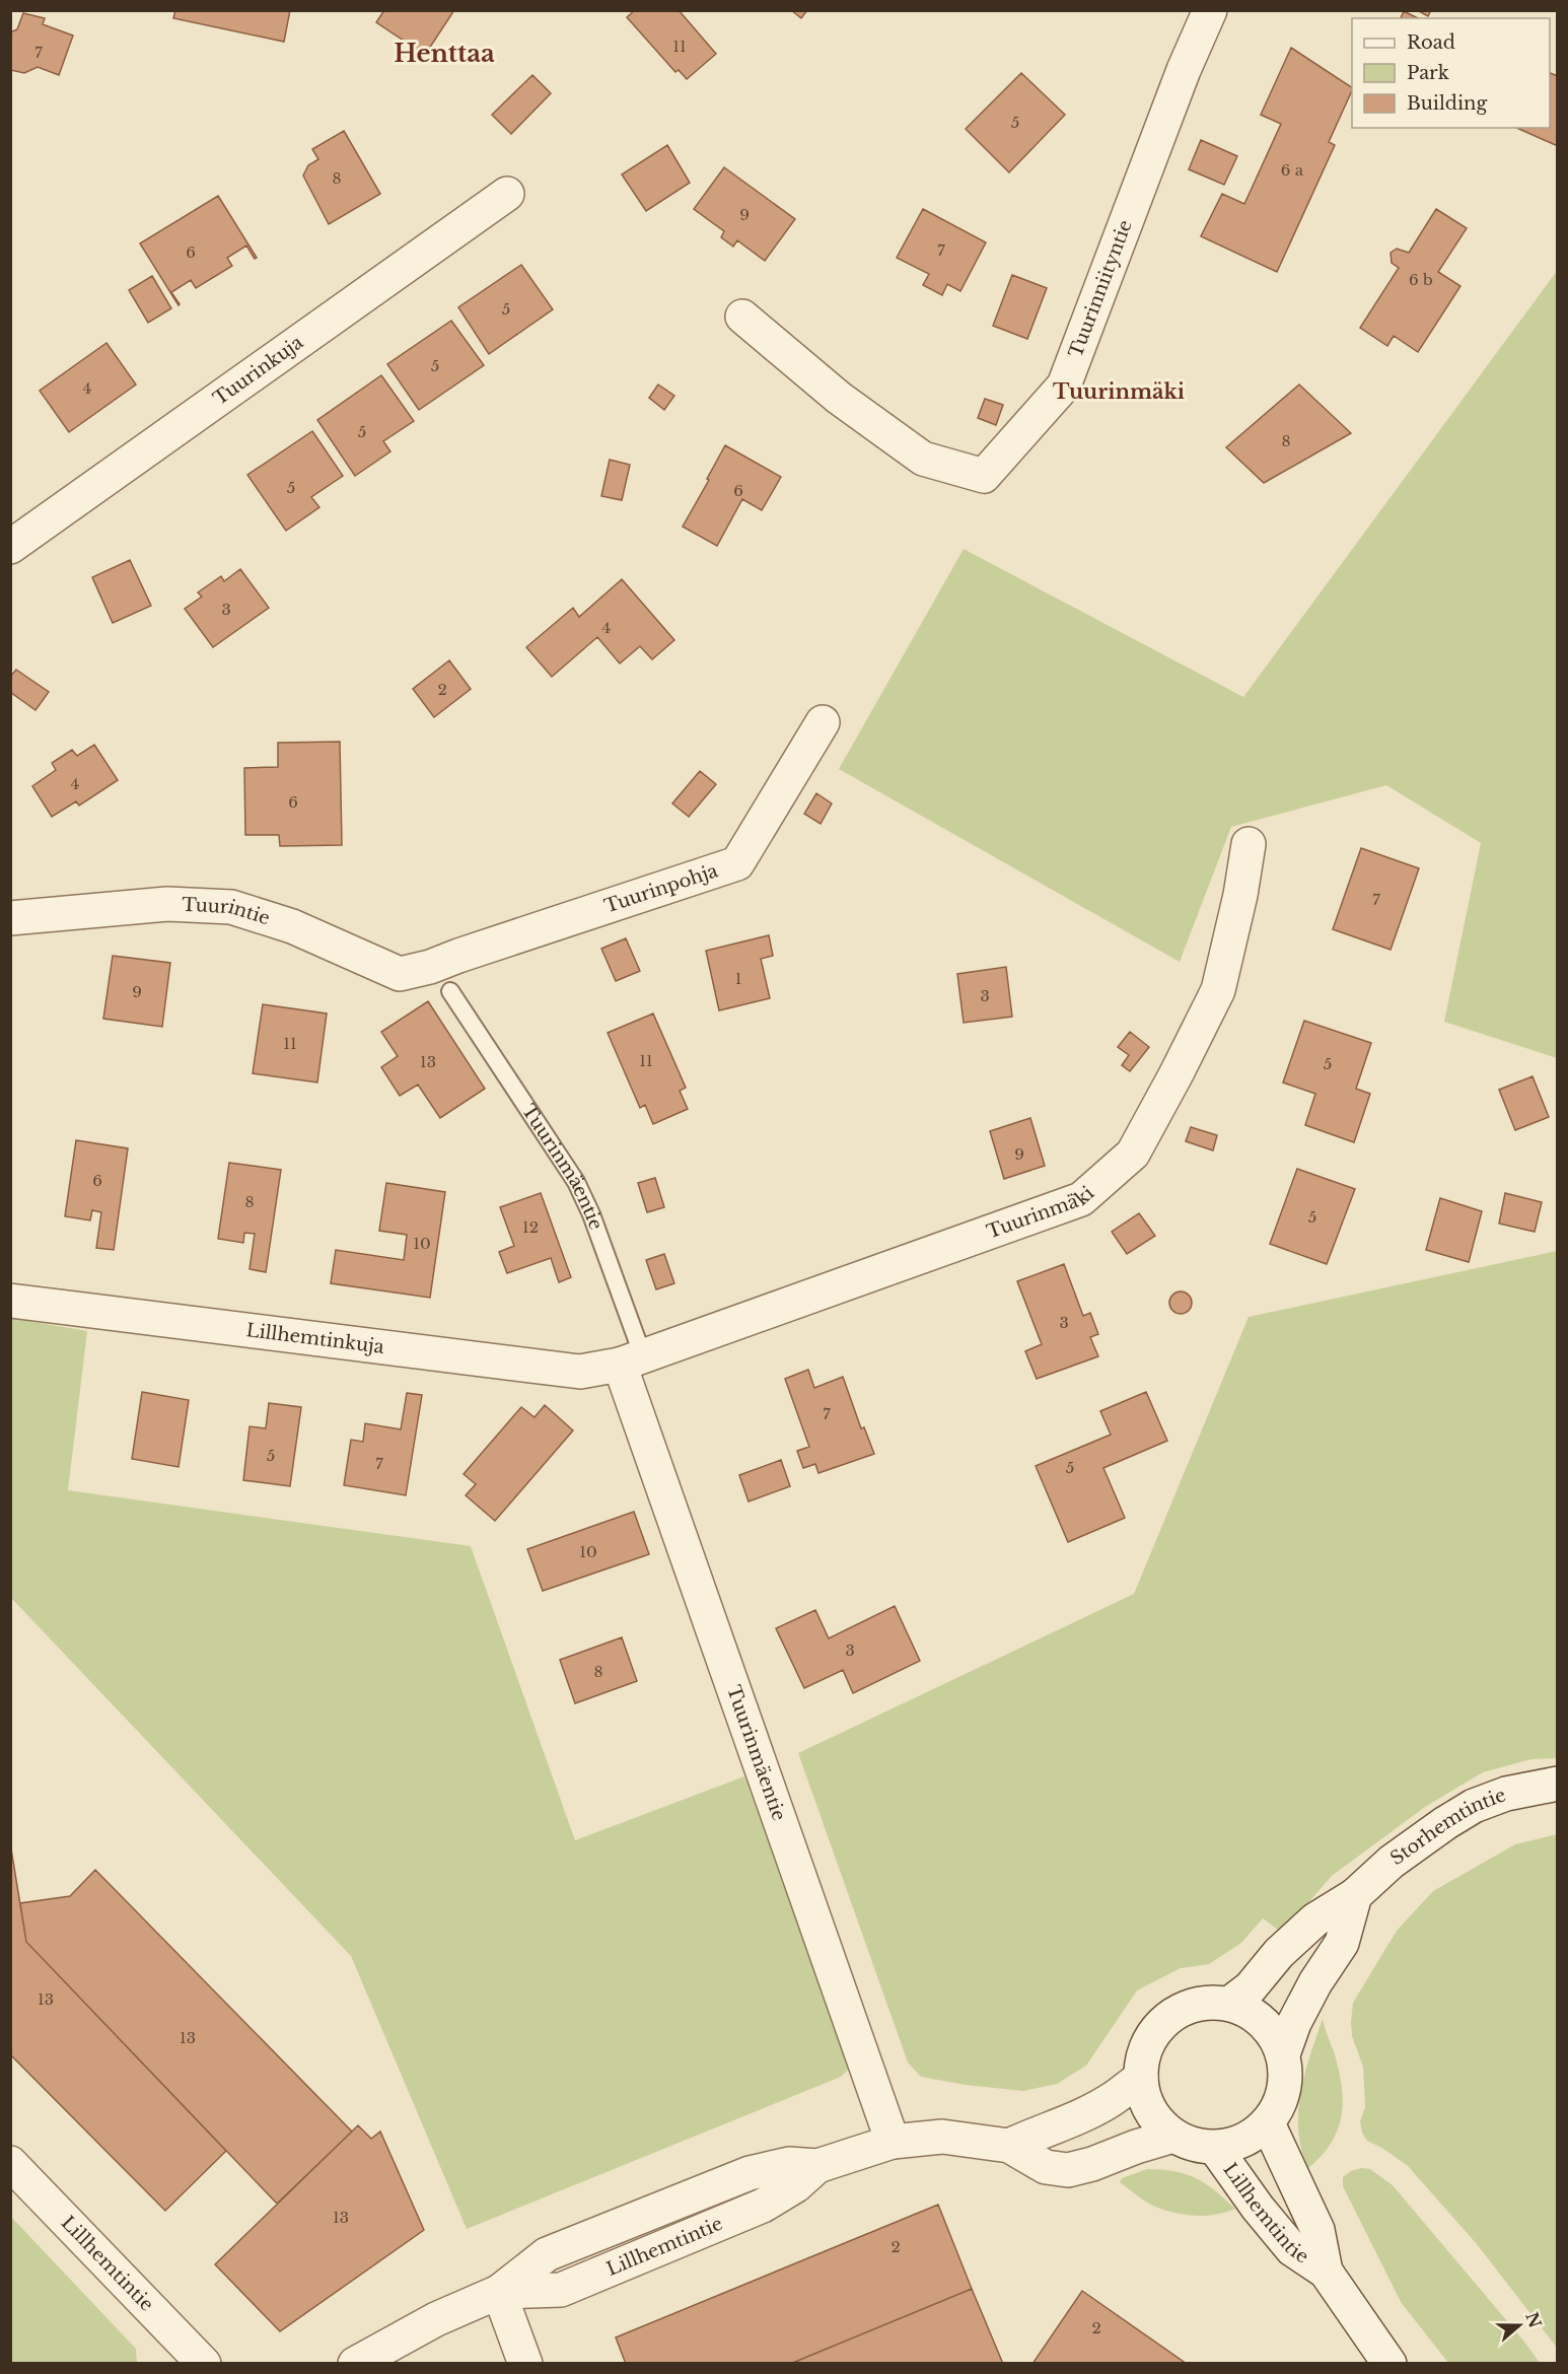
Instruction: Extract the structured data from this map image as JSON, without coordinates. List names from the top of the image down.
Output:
{
  "streets": {
    "street": [
      "Tuurinniityntie",
      "Tuurinkuja",
      "Tuurinpohja",
      "Tuurintie",
      "Tuurinmäentie",
      "Tuurinmäki",
      "Lillhemtinkuja",
      "Storhemtintie",
      "Lillhemtintie"
    ]
  },
  "crossings": [
    ["Tuurinpohja", "Tuurintie"],
    ["Tuurinpohja", "Tuurinmäentie"],
    ["Tuurintie", "Tuurinmäentie"],
    ["Tuurinmäentie", "Tuurinmäki"],
    ["Tuurinmäentie", "Lillhemtinkuja"],
    ["Tuurinmäentie", "Lillhemtintie"],
    ["Tuurinmäki", "Lillhemtinkuja"],
    ["Storhemtintie", "Lillhemtintie"]
  ],
  "districts": ["Henttaa", "Tuurinmäki"],
  "house_numbers": [
    "11",
    "7",
    "5",
    "6 a",
    "8",
    "9",
    "7",
    "6",
    "6 b",
    "5",
    "5",
    "4",
    "5",
    "8",
    "5",
    "6",
    "3",
    "4",
    "2",
    "4",
    "6",
    "7",
    "1",
    "9",
    "3",
    "11",
    "11",
    "13",
    "5",
    "9",
    "6",
    "8",
    "5",
    "12",
    "10",
    "3",
    "7",
    "5",
    "7",
    "5",
    "10",
    "3",
    "8",
    "13",
    "13",
    "13",
    "2",
    "2"
  ],
  "legend": ["Road", "Park", "Building"],
  "north": "right"
}
